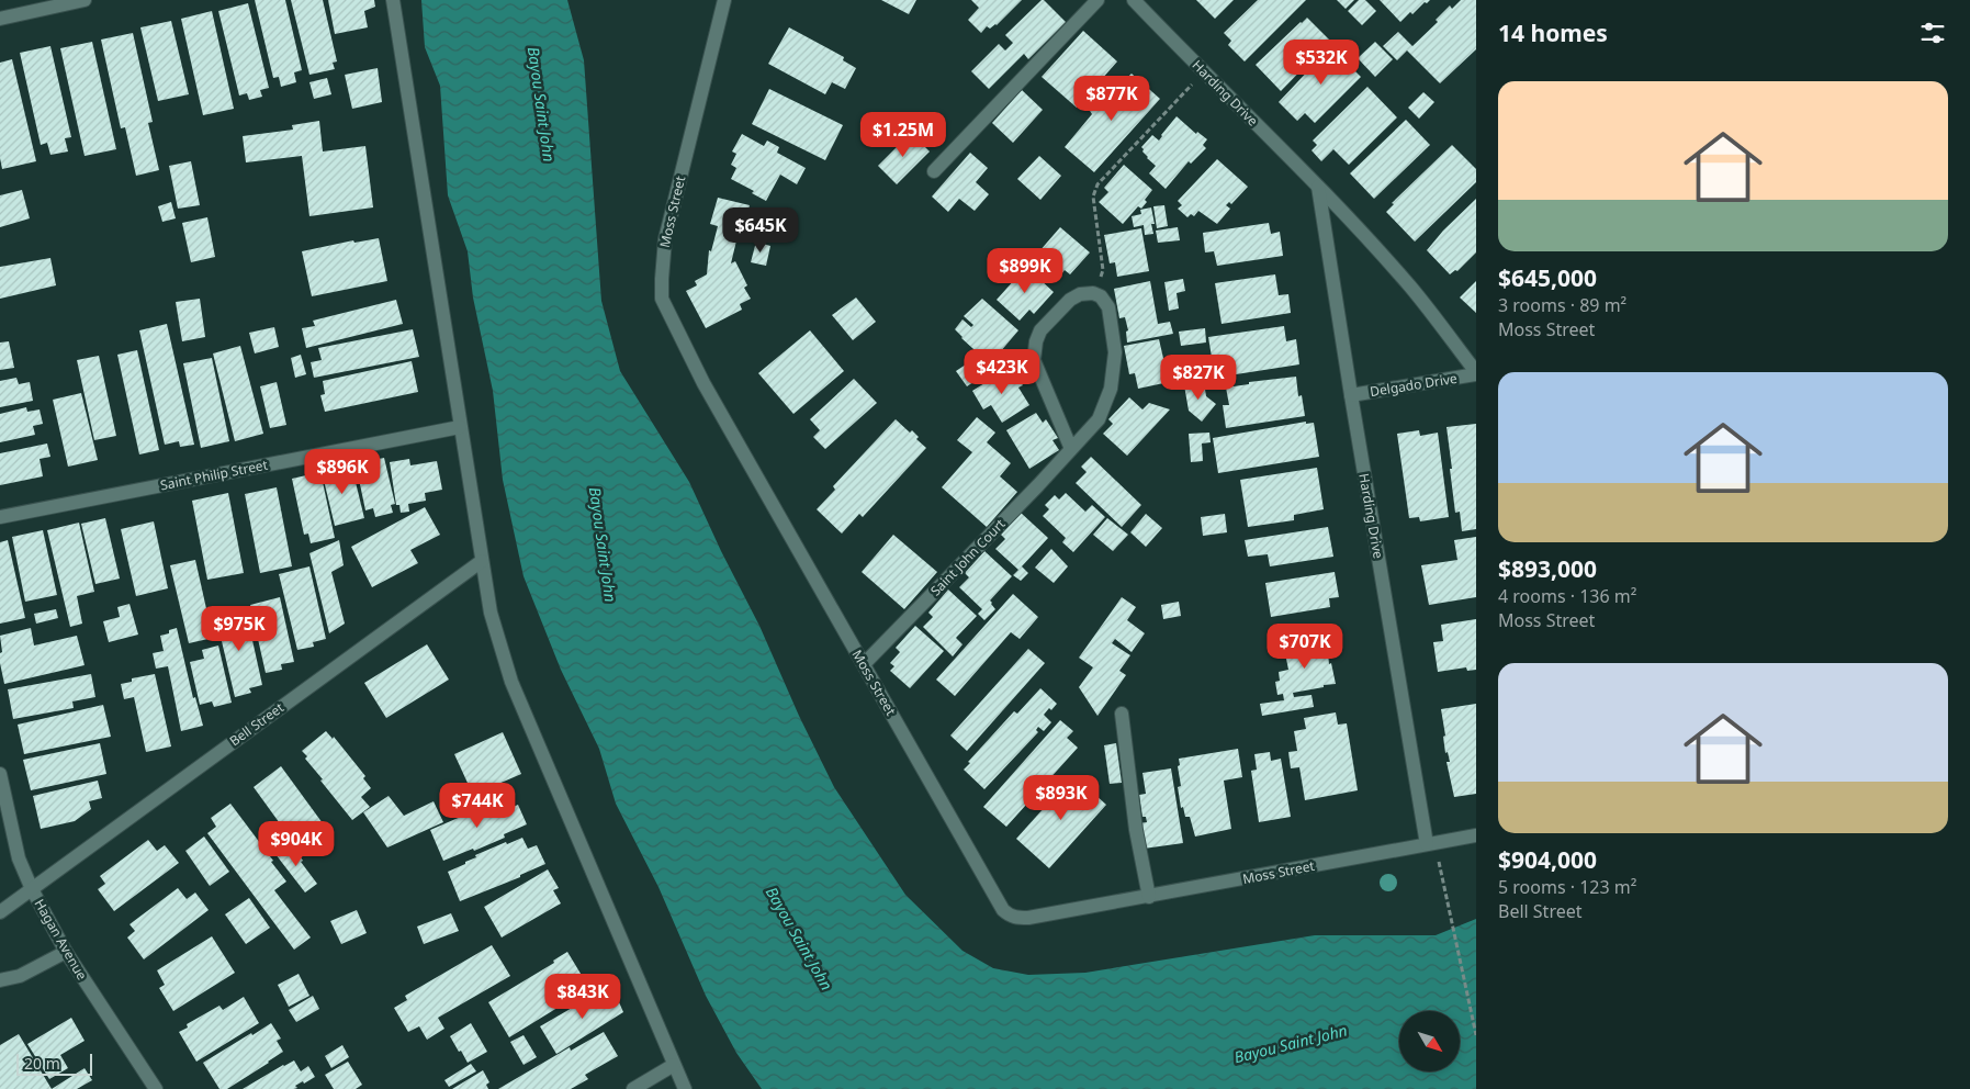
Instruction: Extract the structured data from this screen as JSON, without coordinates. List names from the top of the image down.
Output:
{
  "streets": {
    "street": [
      "Harding Drive",
      "Moss Street",
      "Delgado Drive",
      "Saint Philip Street",
      "Saint John Court",
      "Bell Street",
      "Hagan Avenue"
    ]
  },
  "crossings": [
    ["Harding Drive", "Moss Street"],
    ["Harding Drive", "Delgado Drive"],
    ["Moss Street", "Saint John Court"],
    ["Bell Street", "Hagan Avenue"]
  ],
  "water": ["Bayou Saint John"],
  "scale_bar": "20 m",
  "north": "bottom right",
  "page": {
    "heading": "14 homes",
    "price": [
      "$532K",
      "$877K",
      "$1.25M",
      "$645K",
      "$899K",
      "$423K",
      "$827K",
      "$896K",
      "$975K",
      "$707K",
      "$893K",
      "$744K",
      "$904K",
      "$843K"
    ],
    "list": [
      {
        "name": "$645,000",
        "note": "3 rooms · 89 m² · Moss Street"
      },
      {
        "name": "$893,000",
        "note": "4 rooms · 136 m² · Moss Street"
      },
      {
        "name": "$904,000",
        "note": "5 rooms · 123 m² · Bell Street"
      }
    ],
    "scale": "20 m"
  }
}
